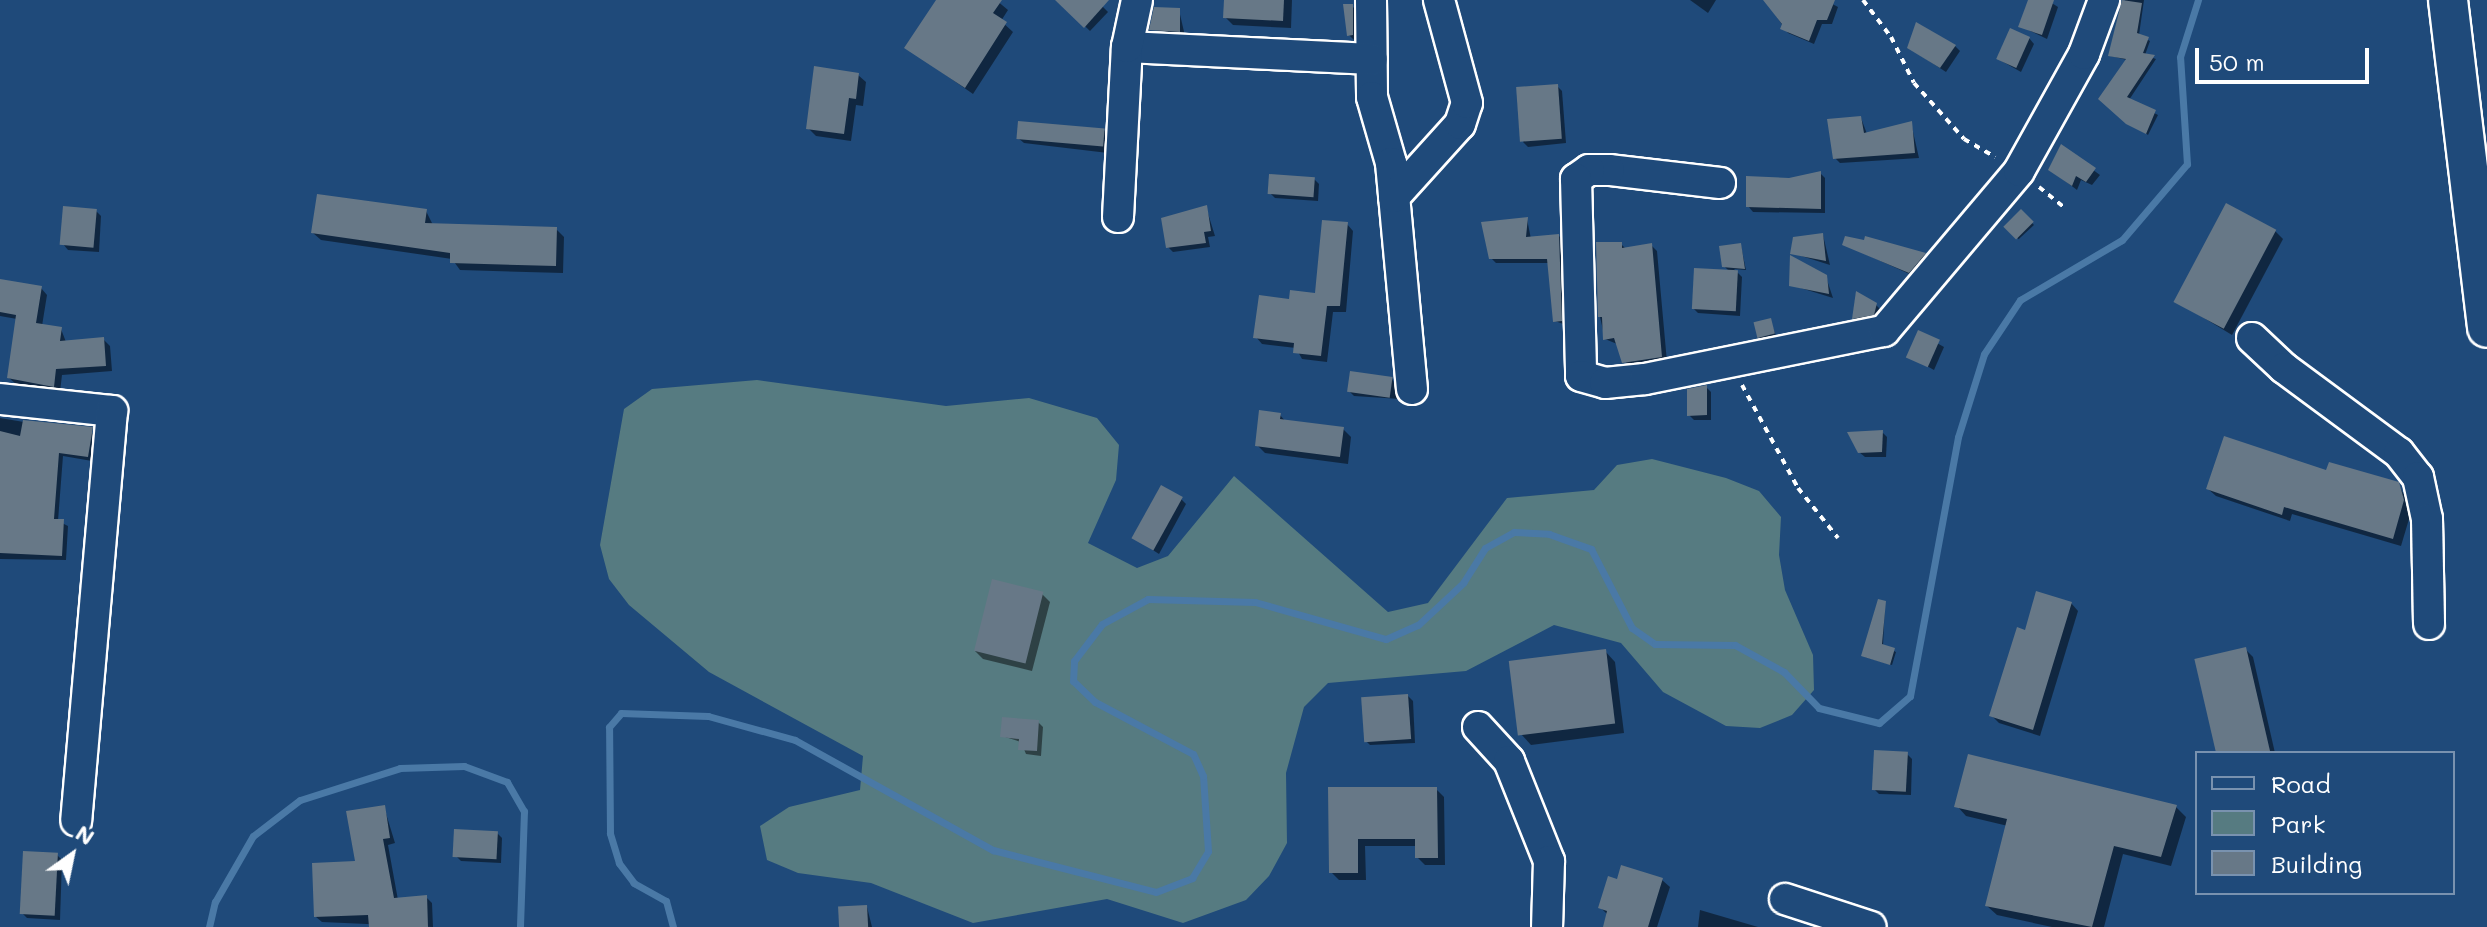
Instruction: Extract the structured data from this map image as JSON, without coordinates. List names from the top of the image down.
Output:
{
  "legend": ["Road", "Park", "Building"],
  "scale_bar": "50 m",
  "north": "top right"
}
